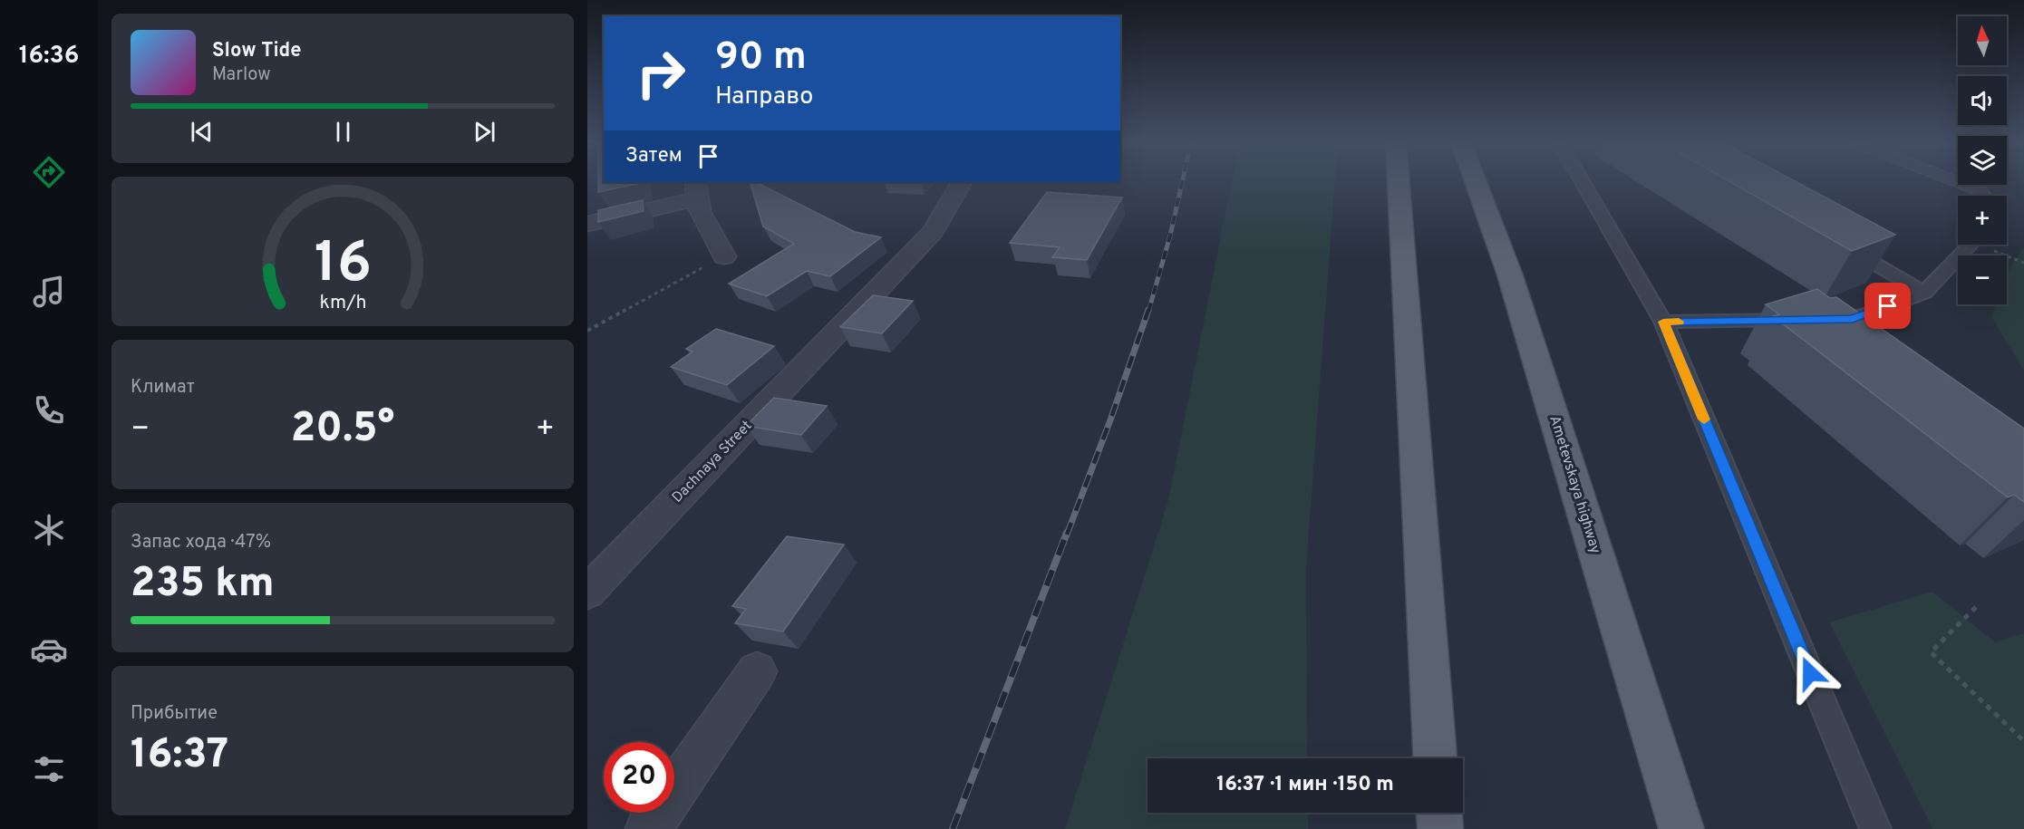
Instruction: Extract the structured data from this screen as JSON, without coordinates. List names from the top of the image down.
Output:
{
  "streets": {
    "main road": ["Ametevskaya highway"],
    "street": ["Dachnaya Street"]
  },
  "north": "top",
  "page": {
    "tabs": "16:36",
    "map_buttons": ["+", "−"],
    "turn": ["90 m", "Направо"],
    "song": ["Slow Tide", "Marlow"],
    "then": "Затем",
    "tile": [
      "Климат",
      ["Запас хода · 47%", "235 km"],
      ["Прибытие", "16:37"]
    ],
    "heat": ["−", "20.5°", "+"],
    "limit": "20",
    "trip": "16:37 · 1 мин · 150 m",
    "gauge": ["16", "km/h"]
  }
}
